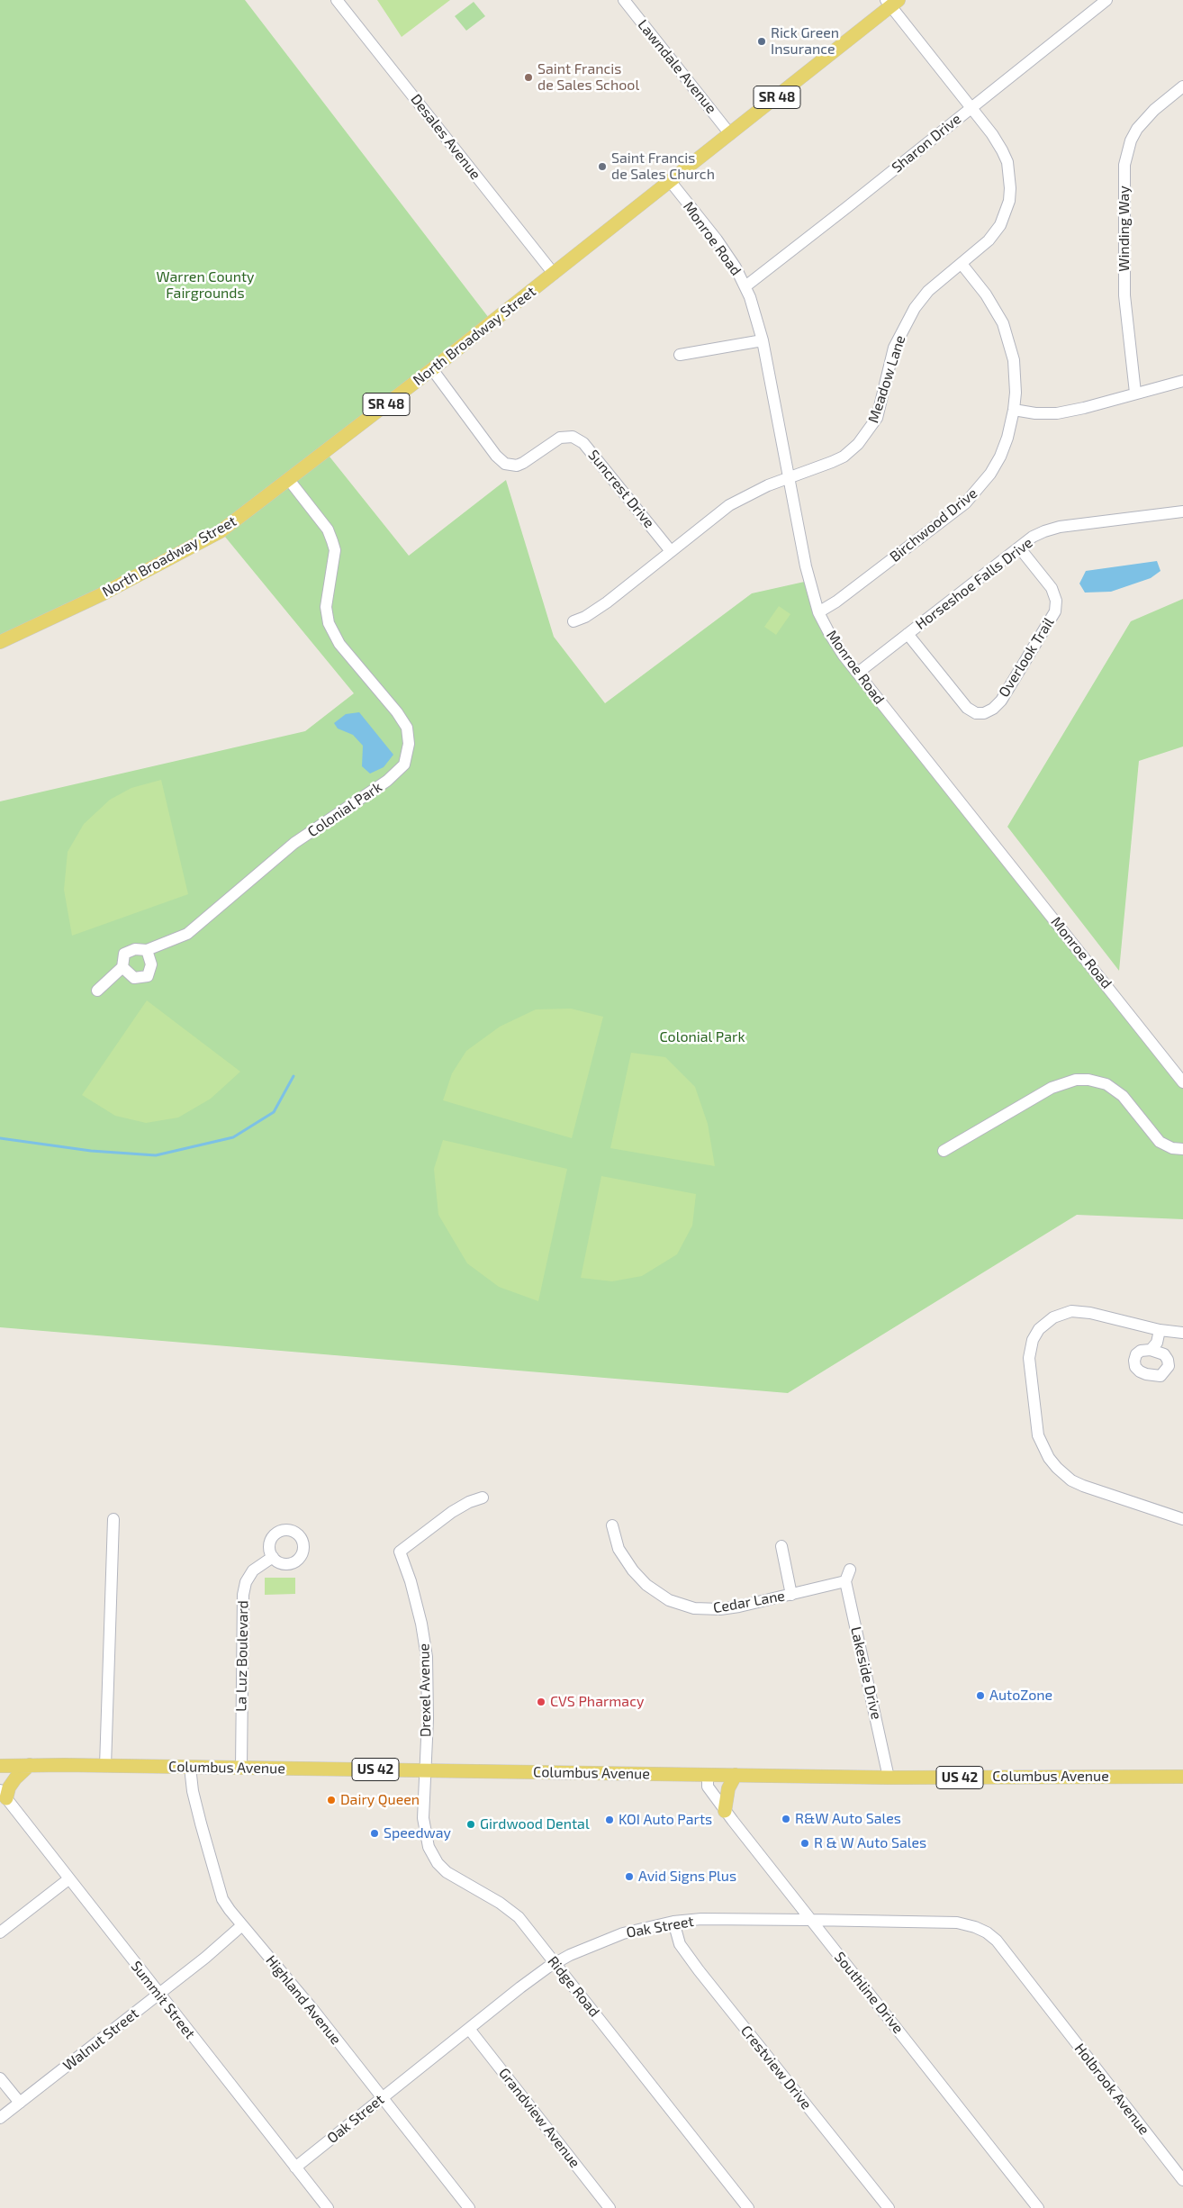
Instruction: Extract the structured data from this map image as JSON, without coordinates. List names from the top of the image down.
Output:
{
  "streets": {
    "main road": [
      "SR 48",
      "North Broadway Street",
      "Columbus Avenue",
      "US 42"
    ],
    "street": [
      "Lawndale Avenue",
      "Desales Avenue",
      "Sharon Drive",
      "Winding Way",
      "Monroe Road",
      "Meadow Lane",
      "Suncrest Drive",
      "Birchwood Drive",
      "Horseshoe Falls Drive",
      "Overlook Trail",
      "Colonial Park",
      "Cedar Lane",
      "La Luz Boulevard",
      "Lakeside Drive",
      "Drexel Avenue",
      "Oak Street",
      "Ridge Road",
      "Southline Drive",
      "Summit Street",
      "Highland Avenue",
      "Walnut Street",
      "Crestview Drive",
      "Holbrook Avenue",
      "Grandview Avenue"
    ]
  },
  "crossings": [
    ["Lawndale Avenue", "North Broadway Street"],
    ["Desales Avenue", "North Broadway Street"],
    ["Sharon Drive", "Monroe Road"],
    ["Sharon Drive", "Meadow Lane"],
    ["Monroe Road", "North Broadway Street"],
    ["Monroe Road", "Meadow Lane"],
    ["Monroe Road", "Birchwood Drive"],
    ["Monroe Road", "Horseshoe Falls Drive"],
    ["North Broadway Street", "Meadow Lane"],
    ["North Broadway Street", "Suncrest Drive"],
    ["North Broadway Street", "Colonial Park"],
    ["Meadow Lane", "Suncrest Drive"],
    ["Meadow Lane", "Birchwood Drive"],
    ["Horseshoe Falls Drive", "Overlook Trail"],
    ["Cedar Lane", "Lakeside Drive"],
    ["La Luz Boulevard", "Columbus Avenue"],
    ["Lakeside Drive", "Columbus Avenue"],
    ["Drexel Avenue", "Columbus Avenue"],
    ["Drexel Avenue", "Ridge Road"],
    ["Columbus Avenue", "Ridge Road"],
    ["Columbus Avenue", "Southline Drive"],
    ["Columbus Avenue", "Highland Avenue"],
    ["Oak Street", "Ridge Road"],
    ["Oak Street", "Southline Drive"],
    ["Oak Street", "Summit Street"],
    ["Oak Street", "Highland Avenue"],
    ["Oak Street", "Crestview Drive"],
    ["Oak Street", "Holbrook Avenue"],
    ["Oak Street", "Grandview Avenue"],
    ["Summit Street", "Walnut Street"],
    ["Highland Avenue", "Walnut Street"]
  ],
  "parks": ["Warren County Fairgrounds", "Colonial Park"],
  "places": [
    "Rick Green Insurance",
    "Saint Francis de Sales School",
    "Saint Francis de Sales Church",
    "AutoZone",
    "CVS Pharmacy",
    "Dairy Queen",
    "R&W Auto Sales",
    "KOI Auto Parts",
    "Girdwood Dental",
    "Speedway",
    "R & W Auto Sales",
    "Avid Signs Plus"
  ]
}
